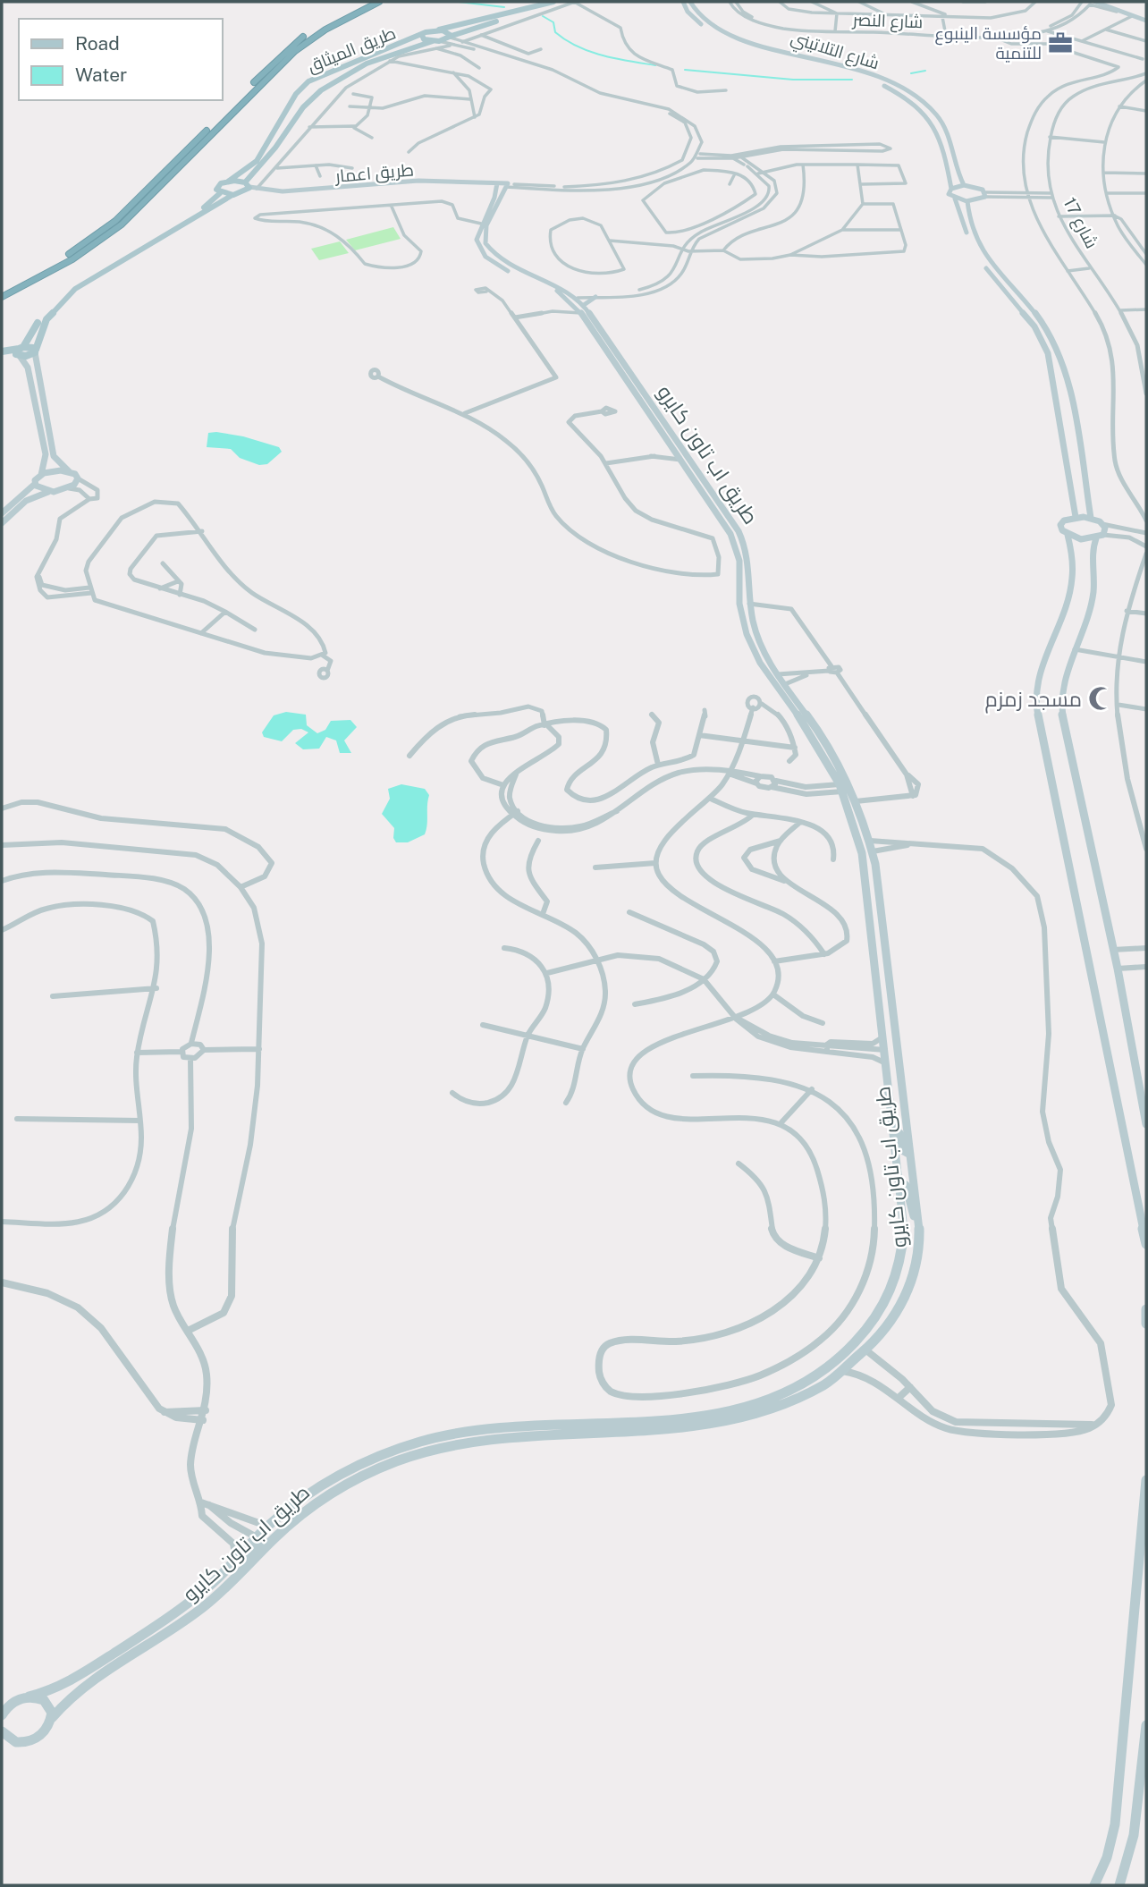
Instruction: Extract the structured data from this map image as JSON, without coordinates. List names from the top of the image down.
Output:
{
  "streets": {
    "main road": ["طريق الميثاق", "طريق اعمار"],
    "street": [
      "شارع النصر",
      "شارع التلاتيني",
      "شارع 17",
      "طريق اب تاون كايرو"
    ]
  },
  "crossings": [
    ["طريق الميثاق", "طريق اعمار"]
  ],
  "places": {
    "office": ["مؤسسة الينبوع للتنمية"],
    "mosque": ["مسجد زمزم"]
  },
  "legend": ["Road", "Water"]
}
